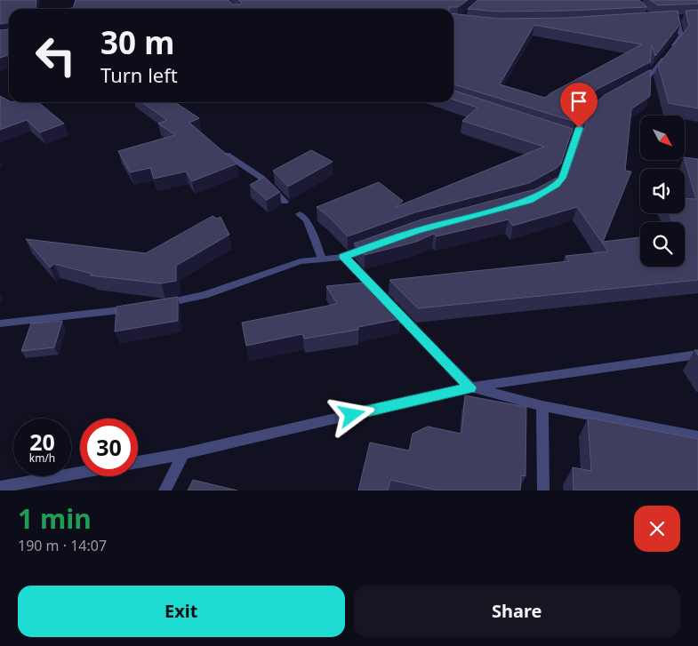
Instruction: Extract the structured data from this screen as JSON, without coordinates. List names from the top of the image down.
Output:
{
  "north": "bottom right",
  "page": {
    "turn": ["30 m", "Turn left"],
    "speed": "20 km/h",
    "limit": "30",
    "heading": ["1 min", "190 m · 14:07"],
    "buttons": ["Exit", "Share"]
  }
}
